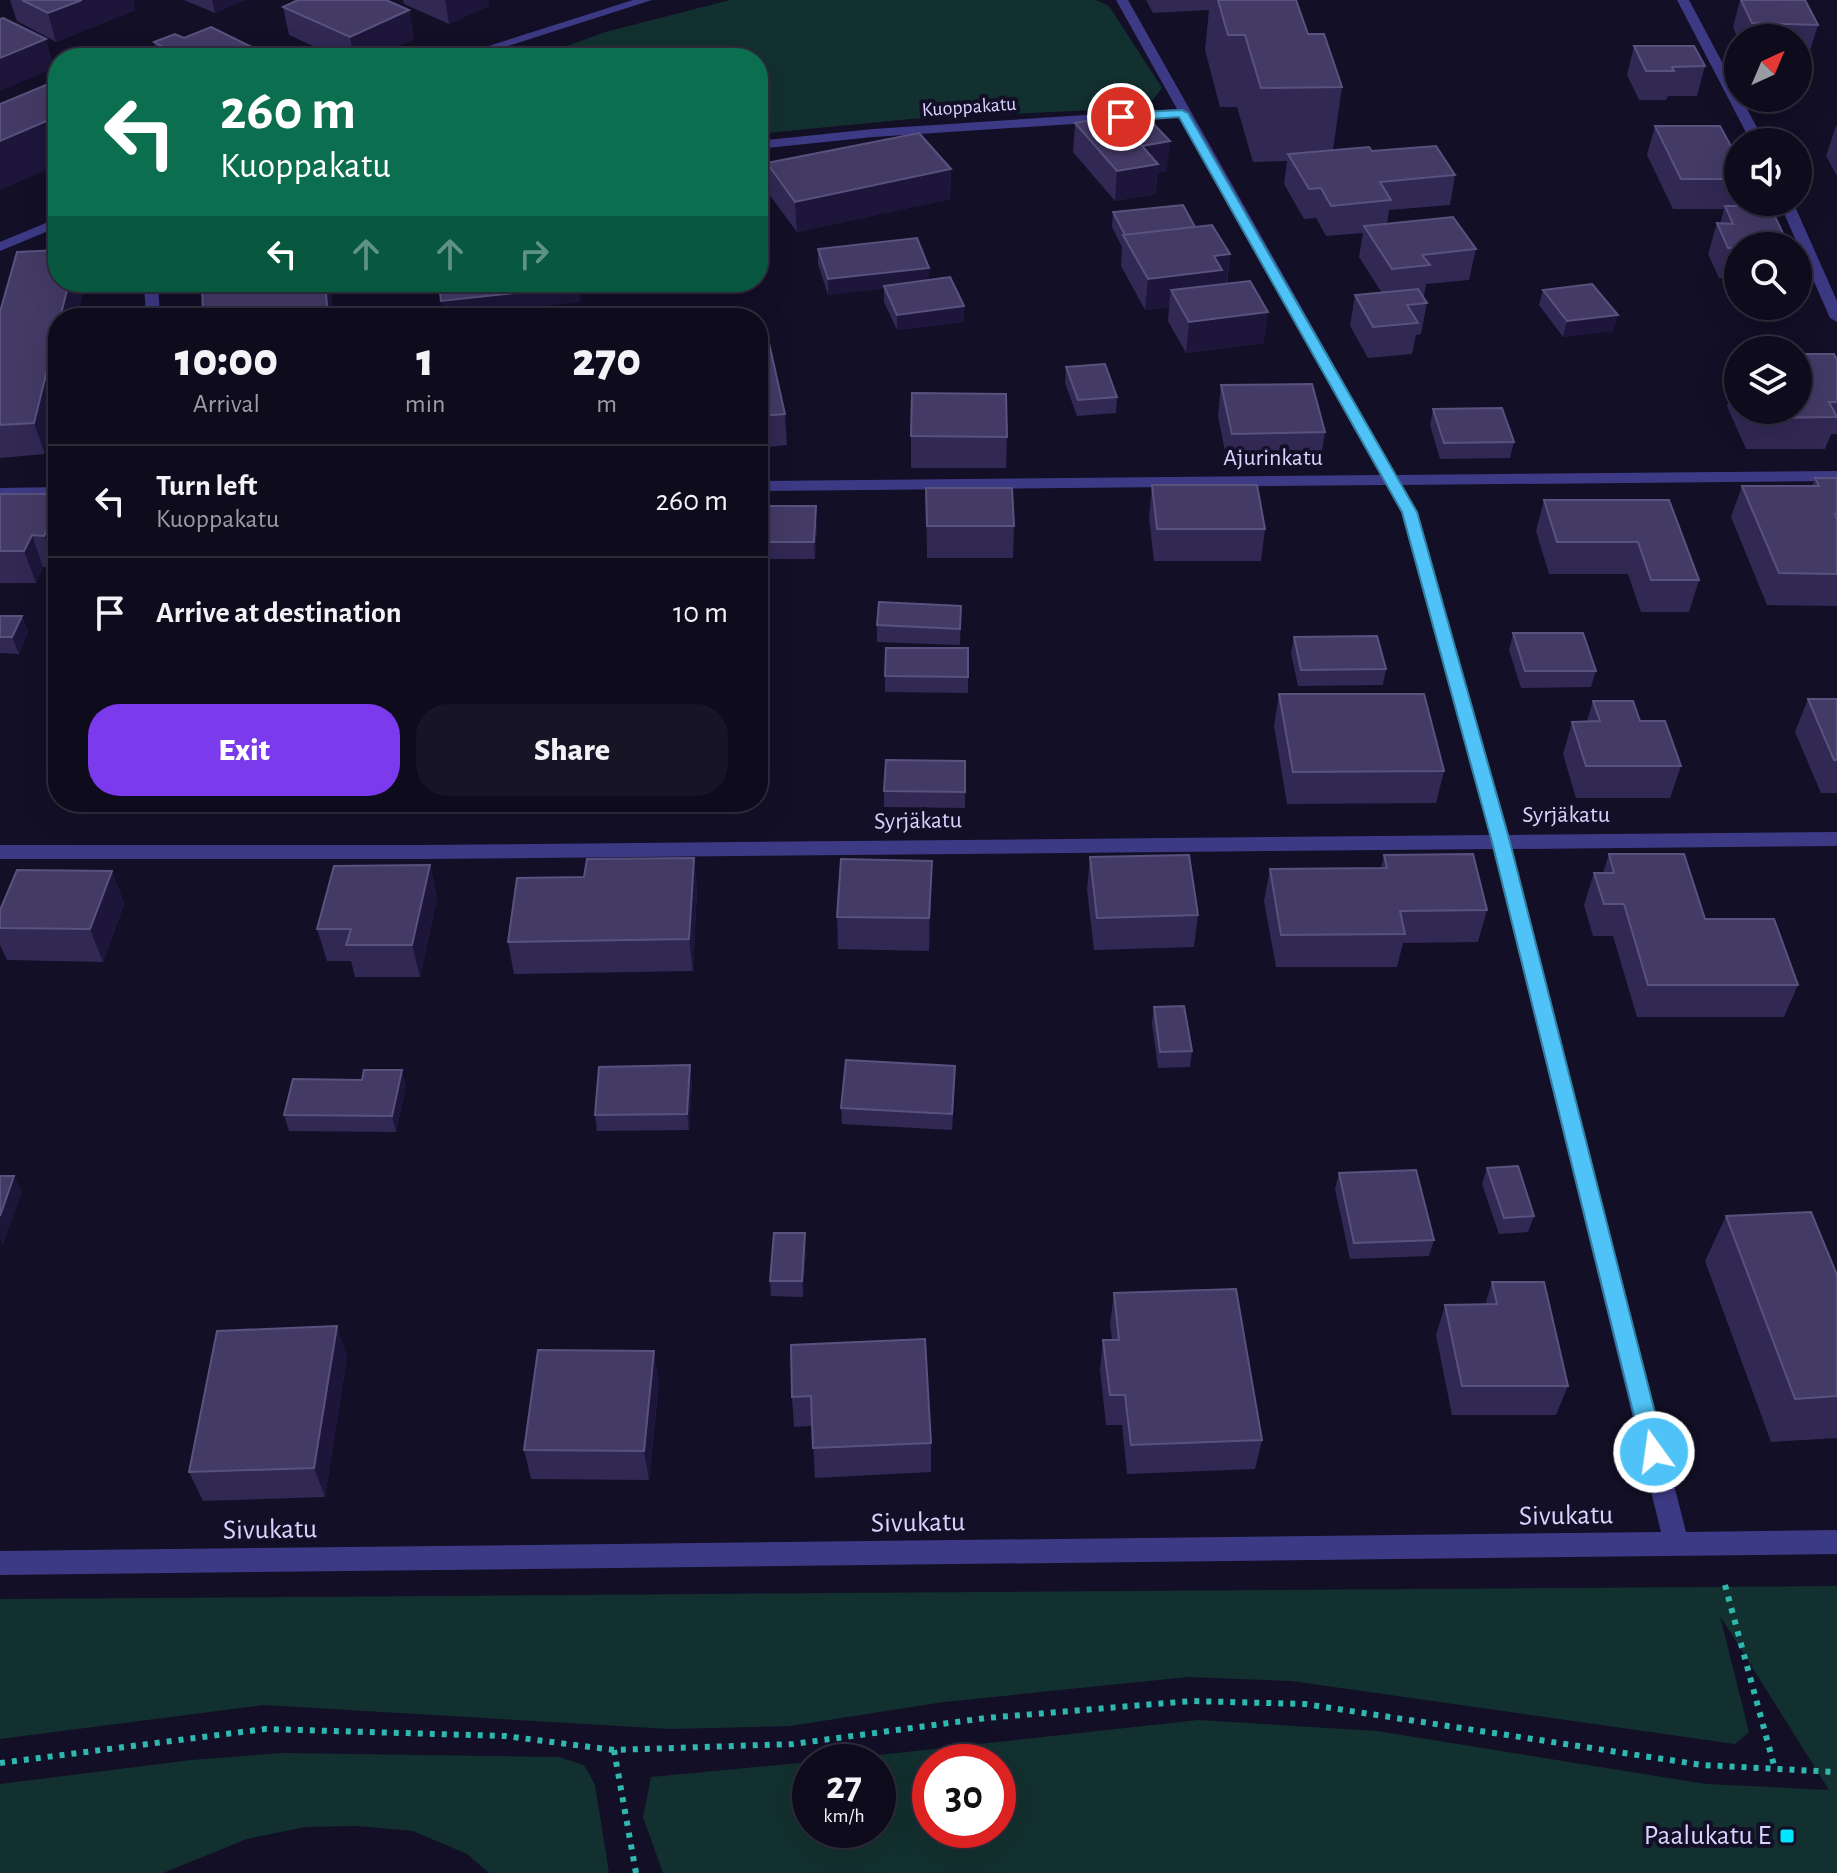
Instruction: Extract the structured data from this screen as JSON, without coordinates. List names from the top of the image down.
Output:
{
  "streets": {
    "street": [
      "Kuoppakatu",
      "Ajurinkatu",
      "Syrjäkatu",
      "Sivukatu"
    ]
  },
  "places": {
    "transit": ["Paalukatu E"]
  },
  "north": "top right",
  "page": {
    "turn": ["260 m", "Kuoppakatu"],
    "eta": [
      "10:00",
      "Arrival",
      "1",
      "min",
      "270",
      "m"
    ],
    "list": [
      {
        "name": "Turn left",
        "note": "Kuoppakatu",
        "value": "260 m"
      },
      {
        "name": "Arrive at destination",
        "value": "10 m"
      }
    ],
    "buttons": ["Exit", "Share"],
    "speed": "27 km/h",
    "limit": "30"
  }
}
